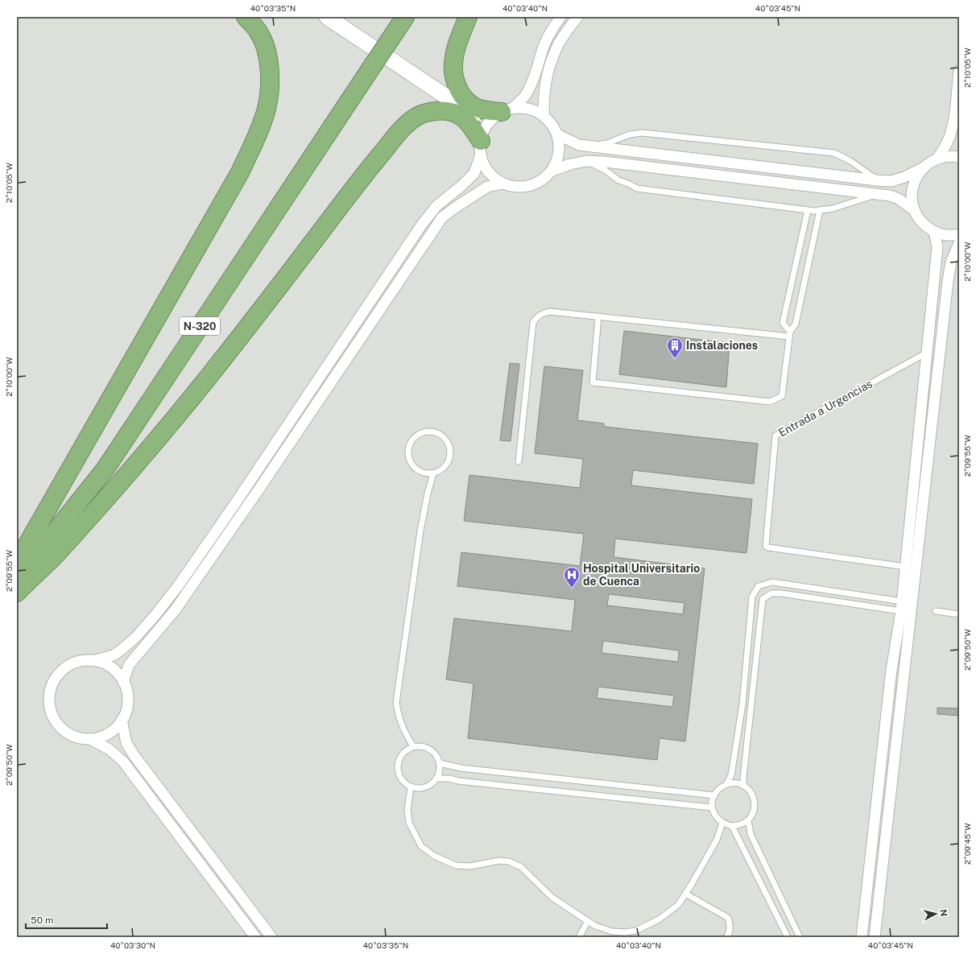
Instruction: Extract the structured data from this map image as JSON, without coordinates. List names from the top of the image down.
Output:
{
  "streets": {
    "highway": ["N-320"],
    "lane": ["Entrada a Urgencias"]
  },
  "places": {
    "building": ["Instalaciones"],
    "hospital": ["Hospital Universitario de Cuenca"]
  },
  "scale_bar": "50 m",
  "north": "right",
  "coordinates": [
    "40°03'35\"N",
    "40°03'40\"N",
    "40°03'45\"N",
    "2°10'05\"W",
    "2°10'00\"W",
    "2°09'55\"W",
    "2°09'50\"W",
    "2°09'45\"W",
    "40°03'30\"N"
  ]
}
